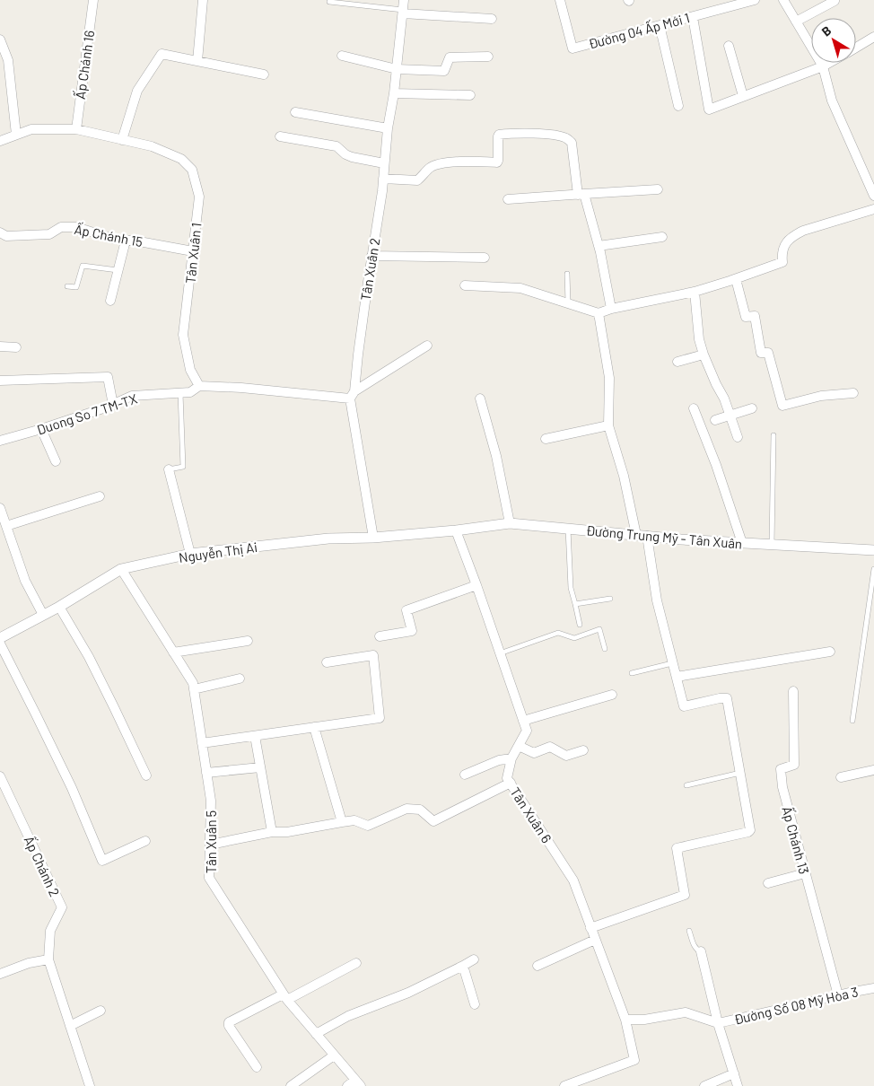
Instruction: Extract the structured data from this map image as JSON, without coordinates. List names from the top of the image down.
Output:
{
  "streets": {
    "street": [
      "Đường 04 Ấp Mới 1",
      "Ấp Chánh 16",
      "Ấp Chánh 15",
      "Tân Xuân 1",
      "Tân Xuân 2",
      "Duong So 7 TM-TX",
      "Đường Trung Mỹ - Tân Xuân",
      "Nguyễn Thị Ai",
      "Tân Xuân 6",
      "Ấp Chánh 13",
      "Tân Xuân 5",
      "Ấp Chánh 2",
      "Đường Số 08 Mỹ Hòa 3"
    ]
  },
  "crossings": [
    ["Ấp Chánh 16", "Tân Xuân 1"],
    ["Ấp Chánh 15", "Tân Xuân 1"],
    ["Tân Xuân 1", "Duong So 7 TM-TX"],
    ["Tân Xuân 2", "Nguyễn Thị Ai"],
    ["Đường Trung Mỹ - Tân Xuân", "Nguyễn Thị Ai"],
    ["Đường Trung Mỹ - Tân Xuân", "Tân Xuân 6"],
    ["Nguyễn Thị Ai", "Tân Xuân 6"],
    ["Nguyễn Thị Ai", "Tân Xuân 5"],
    ["Ấp Chánh 13", "Đường Số 08 Mỹ Hòa 3"]
  ],
  "north": "top left"
}
